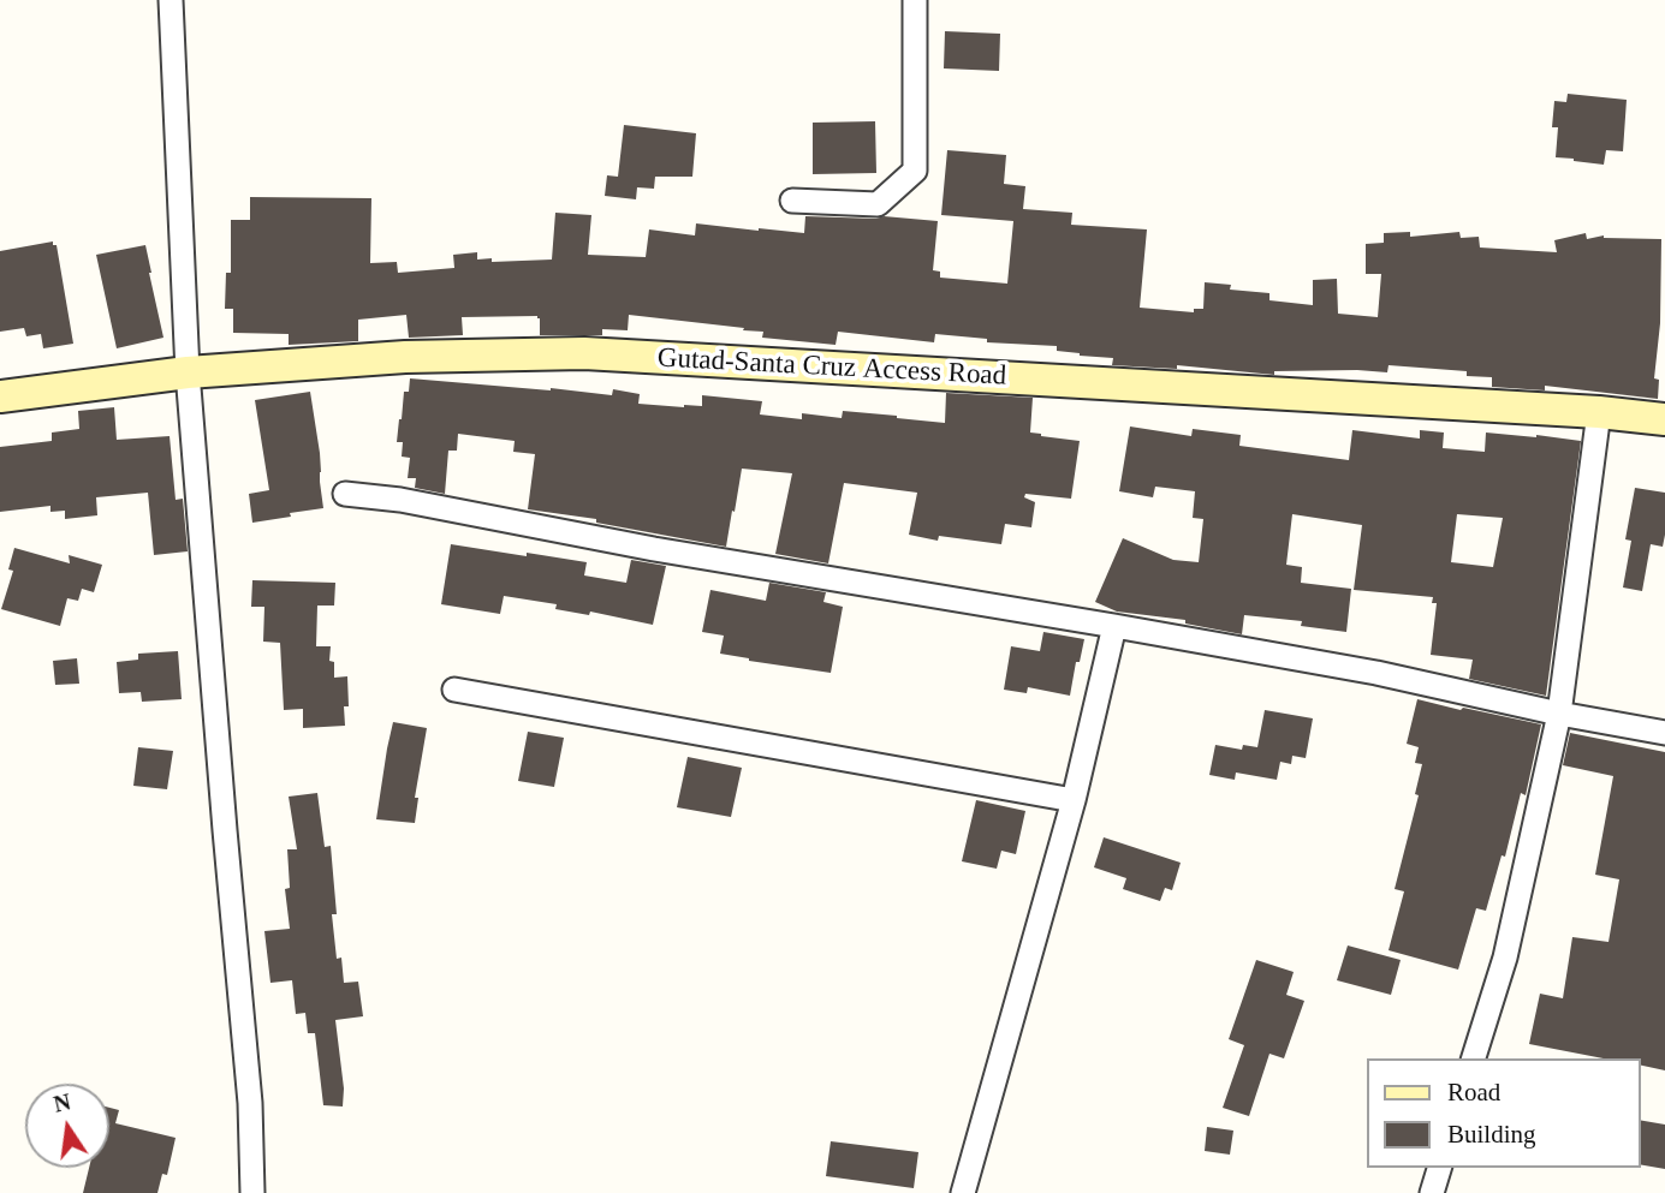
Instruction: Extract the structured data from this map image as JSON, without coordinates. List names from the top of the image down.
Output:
{
  "streets": {
    "main road": ["Gutad-Santa Cruz Access Road"]
  },
  "legend": ["Road", "Building"],
  "north": "top"
}
